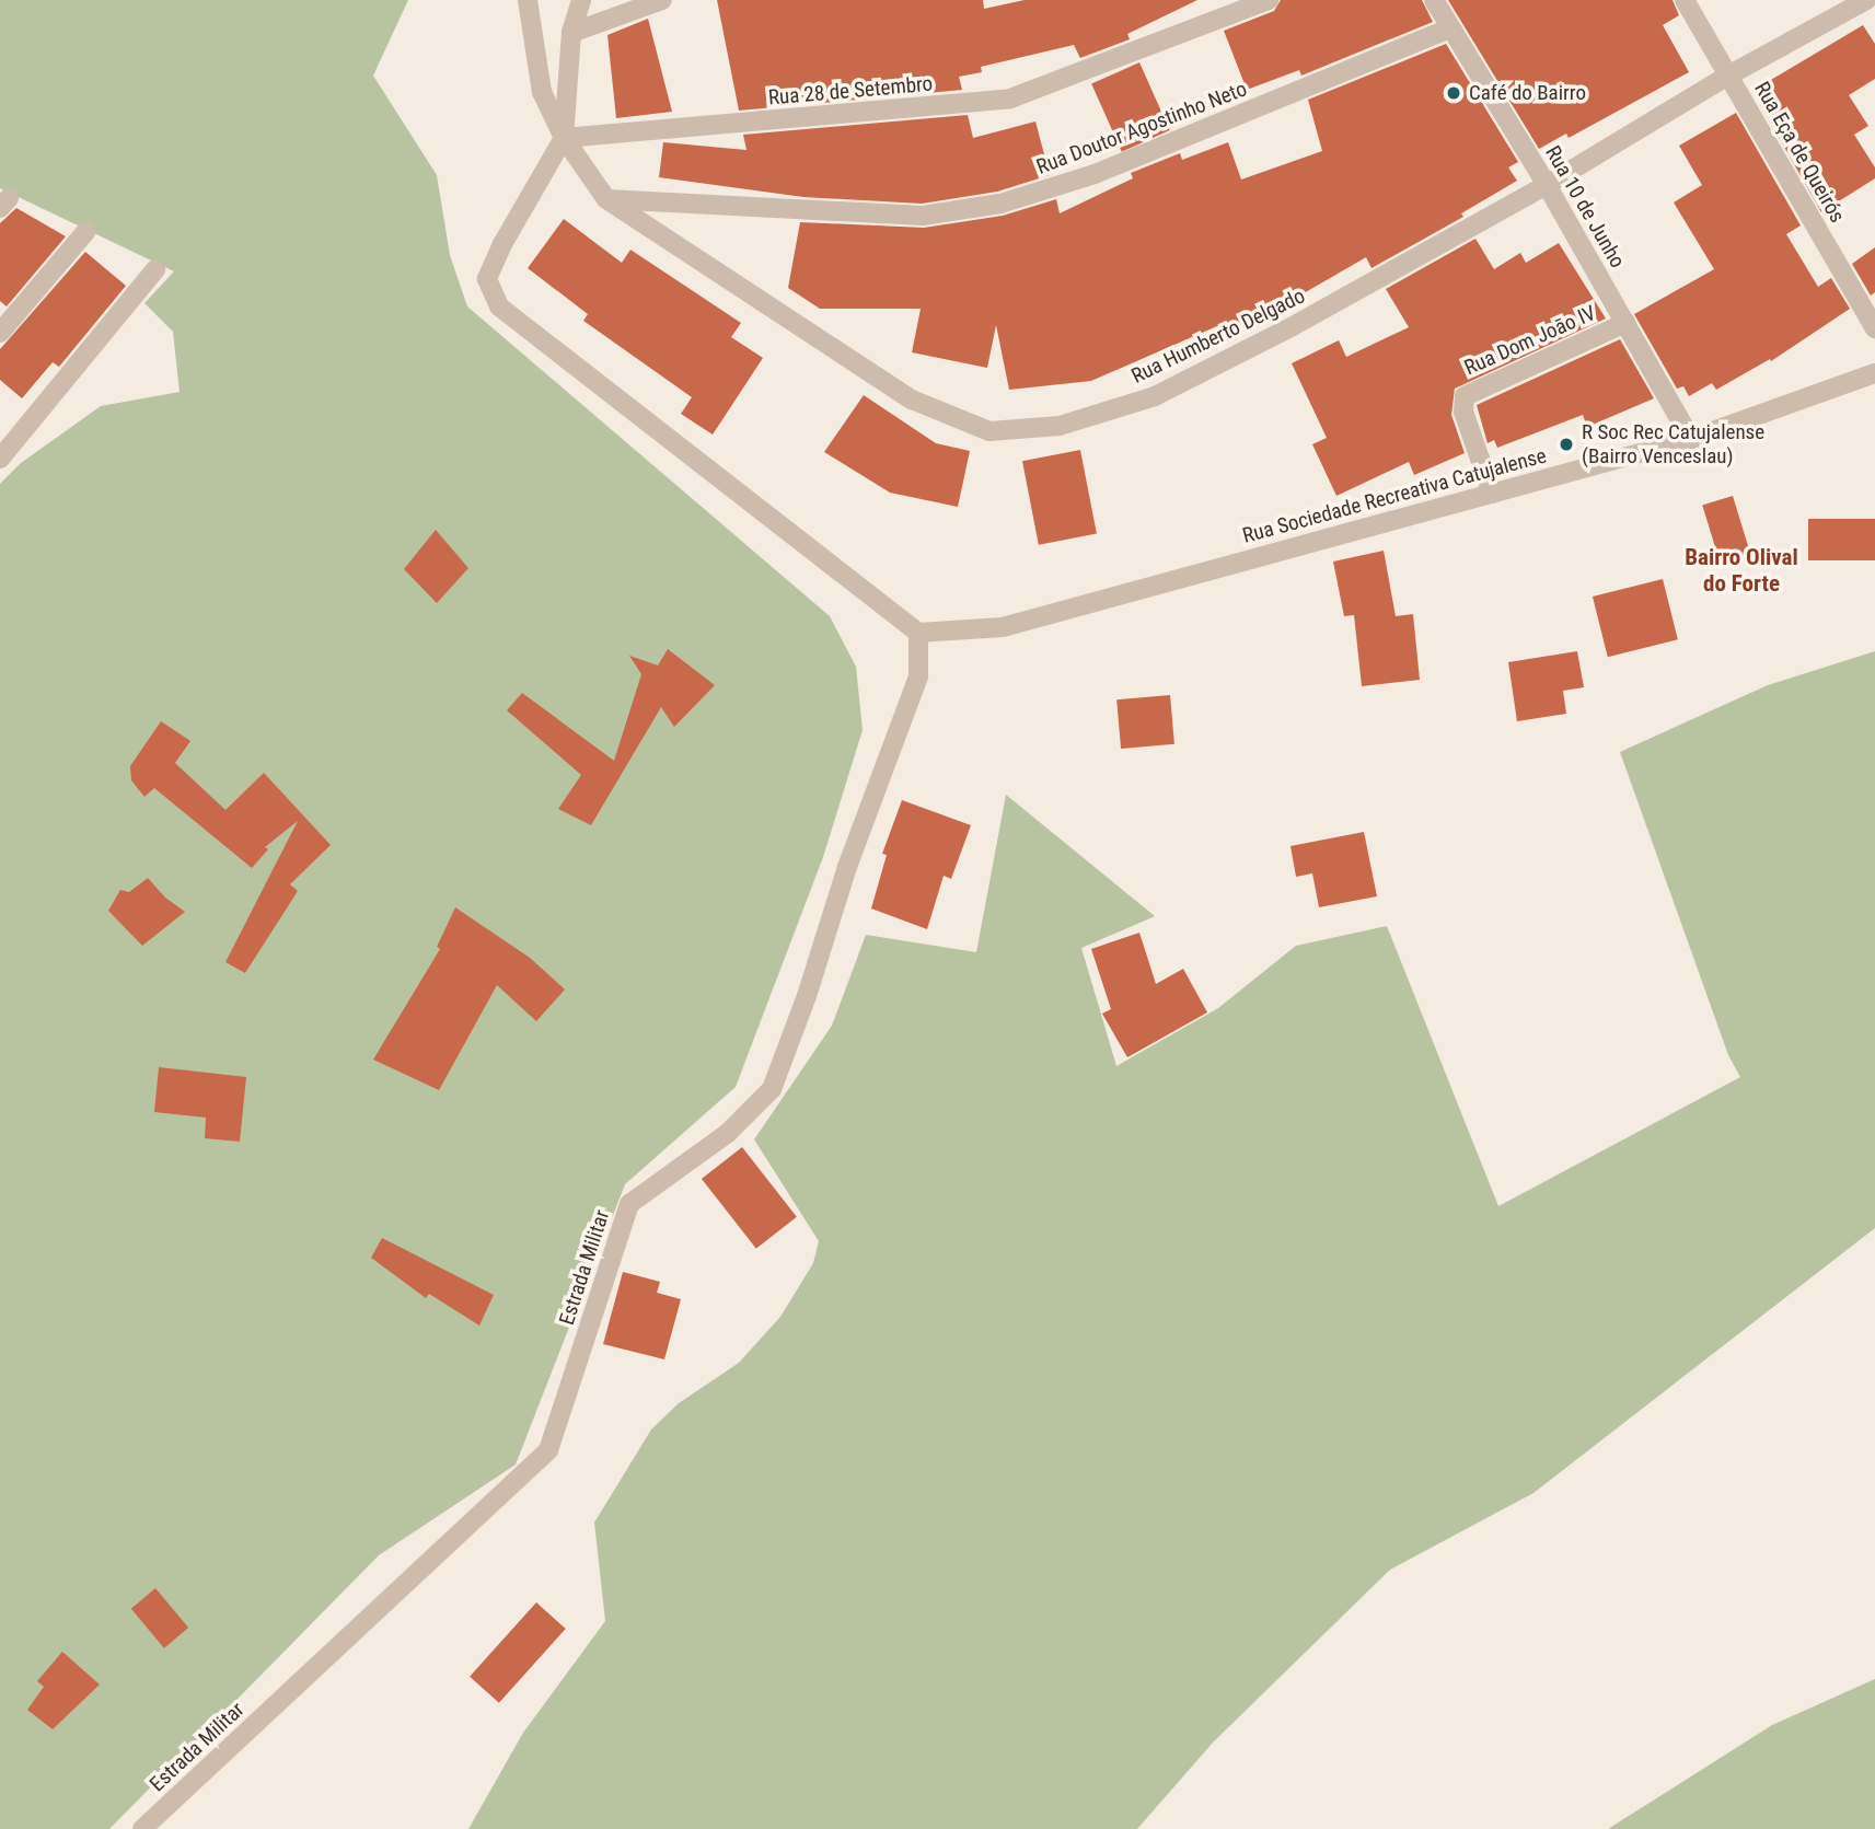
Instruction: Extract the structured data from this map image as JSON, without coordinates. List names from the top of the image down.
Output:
{
  "streets": {
    "street": [
      "Rua 28 de Setembro",
      "Rua Doutor Agostinho Neto",
      "Rua Eça de Queirós",
      "Rua 10 de Junho",
      "Rua Humberto Delgado",
      "Rua Dom Joāo IV",
      "Rua Sociedade Recreativa Catujalense",
      "Estrada Militar"
    ]
  },
  "crossings": [
    ["Rua 28 de Setembro", "Rua Humberto Delgado"],
    ["Rua Doutor Agostinho Neto", "Rua 10 de Junho"],
    ["Rua Doutor Agostinho Neto", "Rua Humberto Delgado"],
    ["Rua Eça de Queirós", "Rua Humberto Delgado"],
    ["Rua 10 de Junho", "Rua Humberto Delgado"],
    ["Rua 10 de Junho", "Rua Dom Joāo IV"],
    ["Rua 10 de Junho", "Rua Sociedade Recreativa Catujalense"],
    ["Rua Dom Joāo IV", "Rua Sociedade Recreativa Catujalense"],
    ["Rua Sociedade Recreativa Catujalense", "Estrada Militar"]
  ],
  "districts": ["Bairro Olival do Forte"],
  "places": ["Café do Bairro", "R Soc Rec Catujalense (Bairro Venceslau)"]
}
